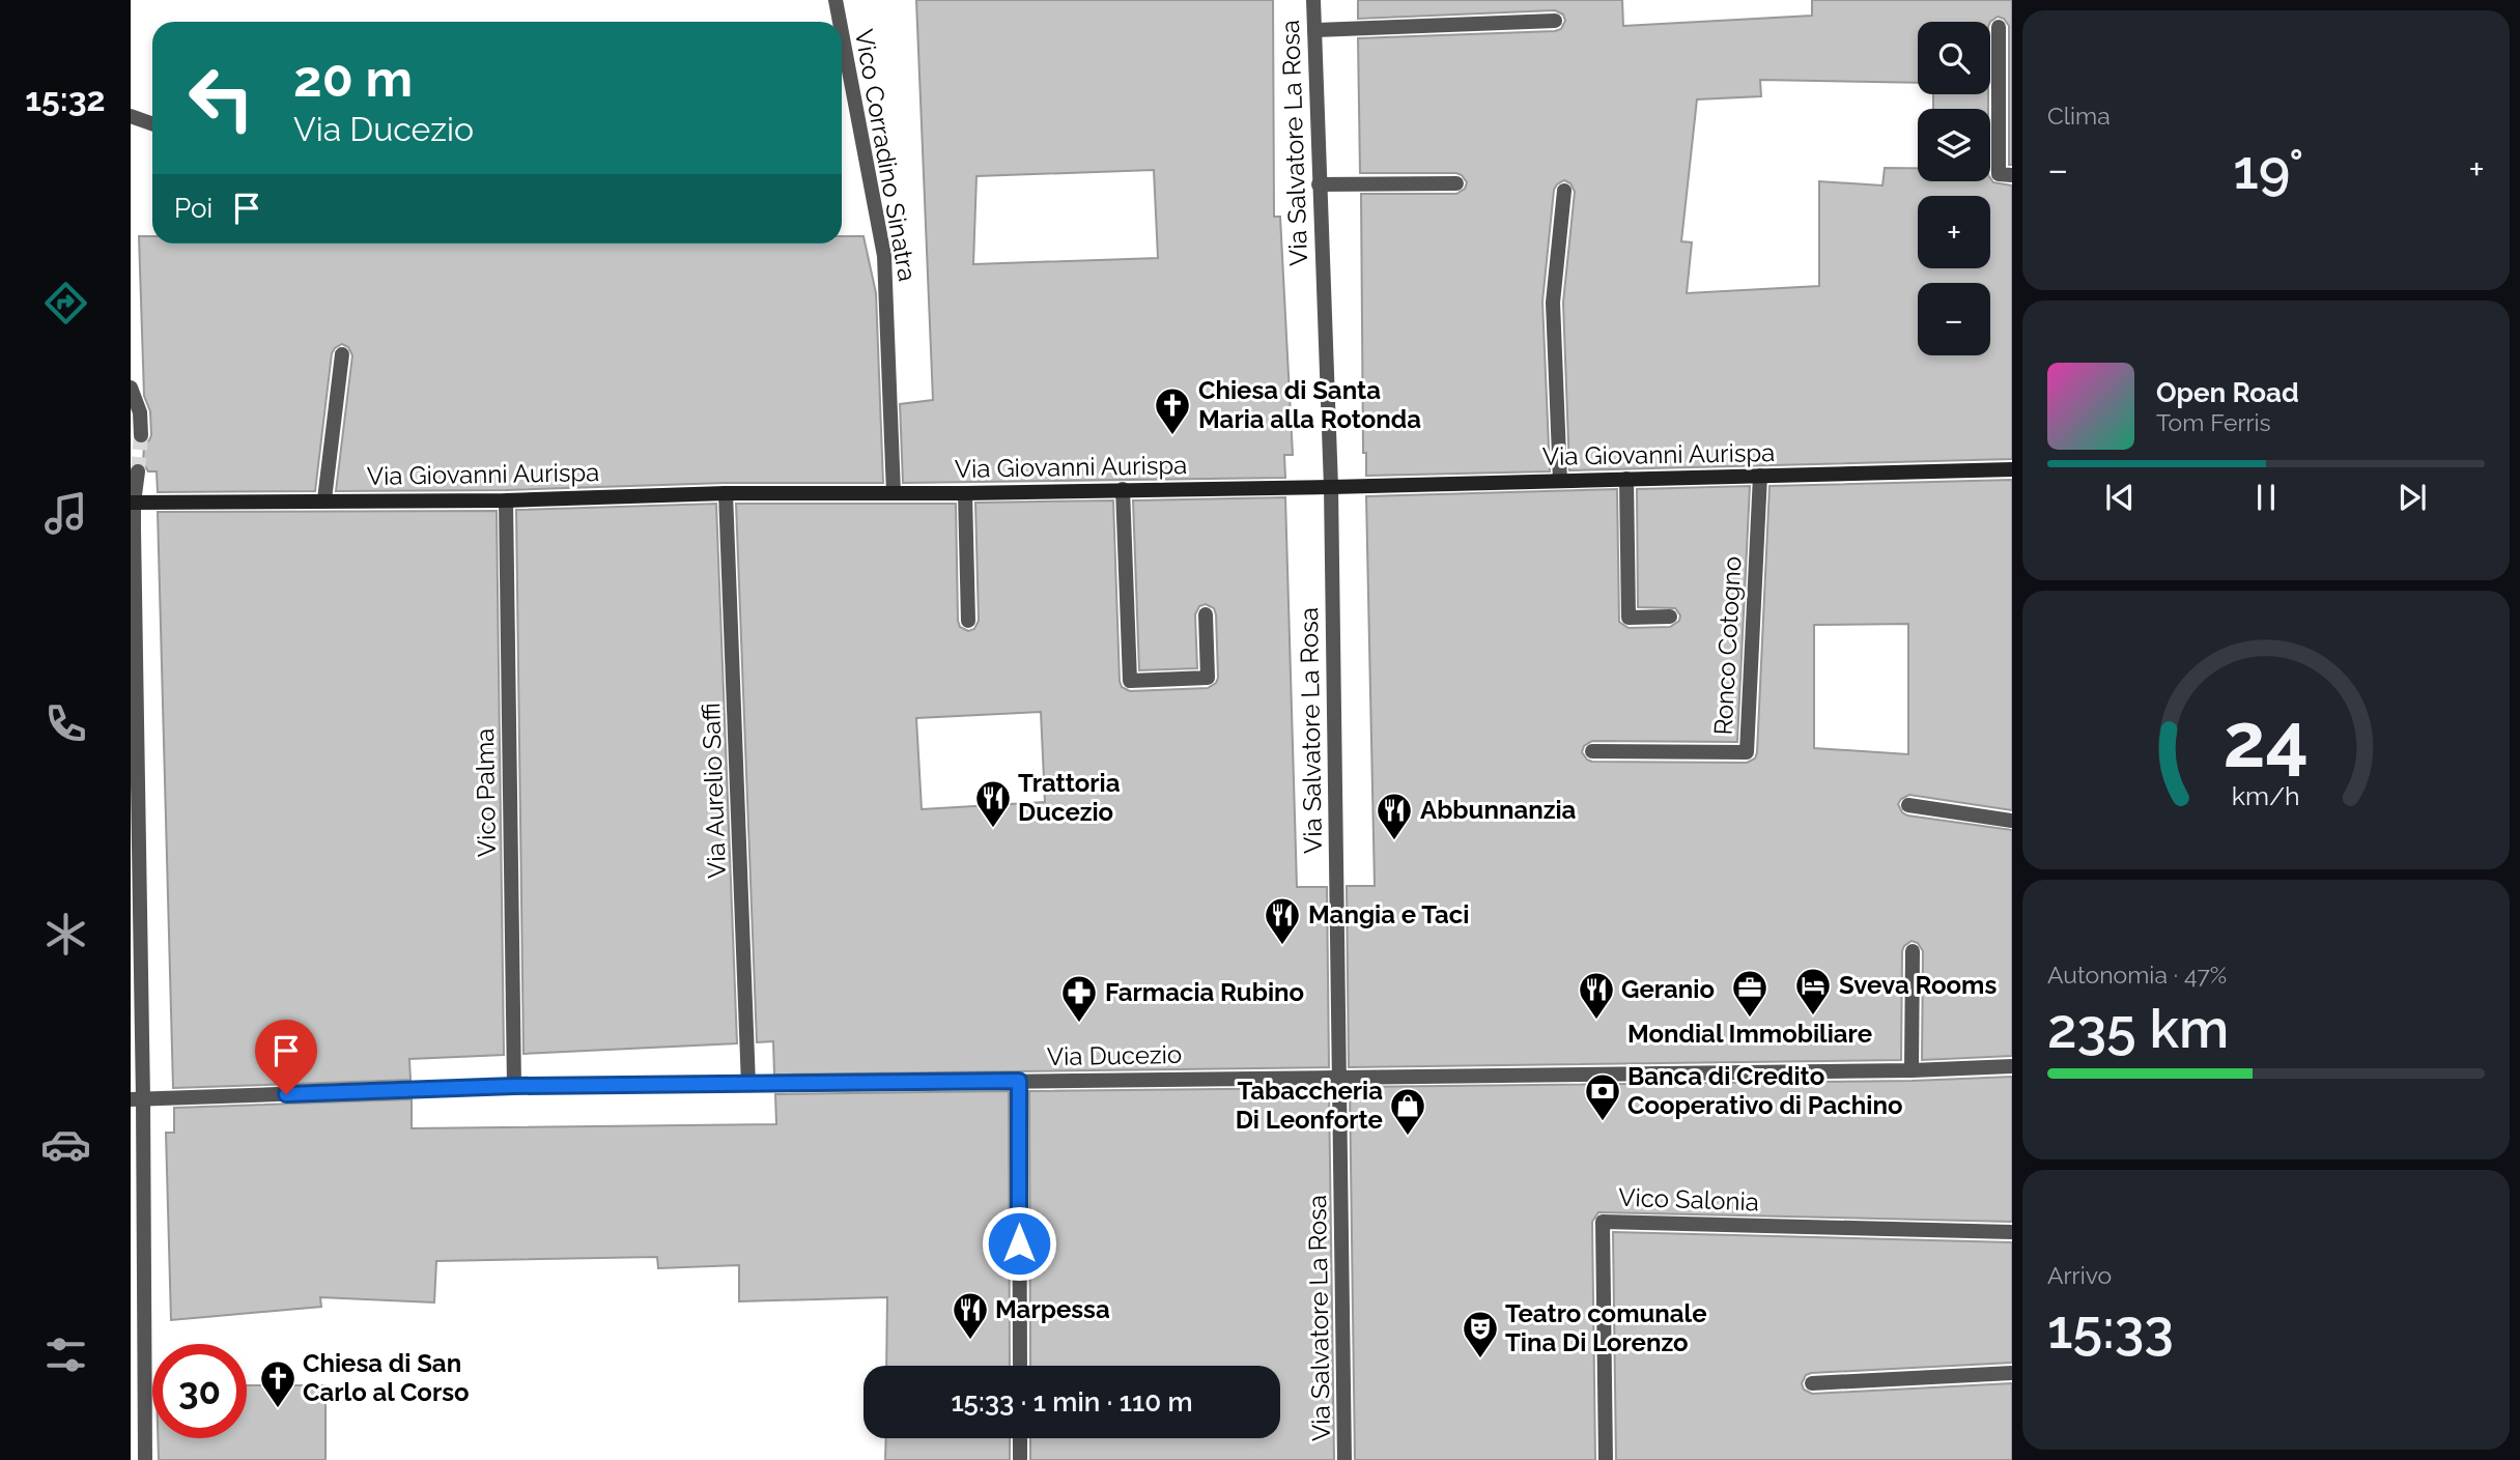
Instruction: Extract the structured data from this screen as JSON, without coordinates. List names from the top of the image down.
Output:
{
  "streets": {
    "main road": ["Via Giovanni Aurispa"],
    "street": [
      "Via Salvatore La Rosa",
      "Vico Corradino Sinatra",
      "Ronco Cotogno",
      "Via Aurelio Saffi",
      "Vico Palma",
      "Via Ducezio",
      "Vico Salonia"
    ]
  },
  "crossings": [
    ["Via Salvatore La Rosa", "Via Giovanni Aurispa"],
    ["Via Salvatore La Rosa", "Via Ducezio"],
    ["Vico Corradino Sinatra", "Via Giovanni Aurispa"],
    ["Via Giovanni Aurispa", "Ronco Cotogno"],
    ["Via Giovanni Aurispa", "Via Aurelio Saffi"],
    ["Via Giovanni Aurispa", "Vico Palma"],
    ["Via Aurelio Saffi", "Via Ducezio"],
    ["Vico Palma", "Via Ducezio"]
  ],
  "places": {
    "church": ["Chiesa di Santa Maria alla Rotonda", "Chiesa di San Carlo al Corso"],
    "restaurant": [
      "Trattoria Ducezio",
      "Abbunnanzia",
      "Mangia e Taci",
      "Geranio",
      "Marpessa"
    ],
    "hotel": ["Sveva Rooms"],
    "office": ["Mondial Immobiliare"],
    "pharmacy": ["Farmacia Rubino"],
    "bank": ["Banca di Credito Cooperativo di Pachino"],
    "shop": ["Tabaccheria Di Leonforte"],
    "theatre": ["Teatro comunale Tina Di Lorenzo"]
  },
  "page": {
    "tabs": "15:32",
    "tile": [
      "Clima",
      ["Autonomia · 47%", "235 km"],
      ["Arrivo", "15:33"]
    ],
    "map_buttons": ["+", "−"],
    "turn": ["20 m", "Via Ducezio"],
    "heat": ["−", "19°", "+"],
    "then": "Poi",
    "song": ["Open Road", "Tom Ferris"],
    "limit": "30",
    "trip": "15:33 · 1 min · 110 m",
    "gauge": ["24", "km/h"]
  }
}
